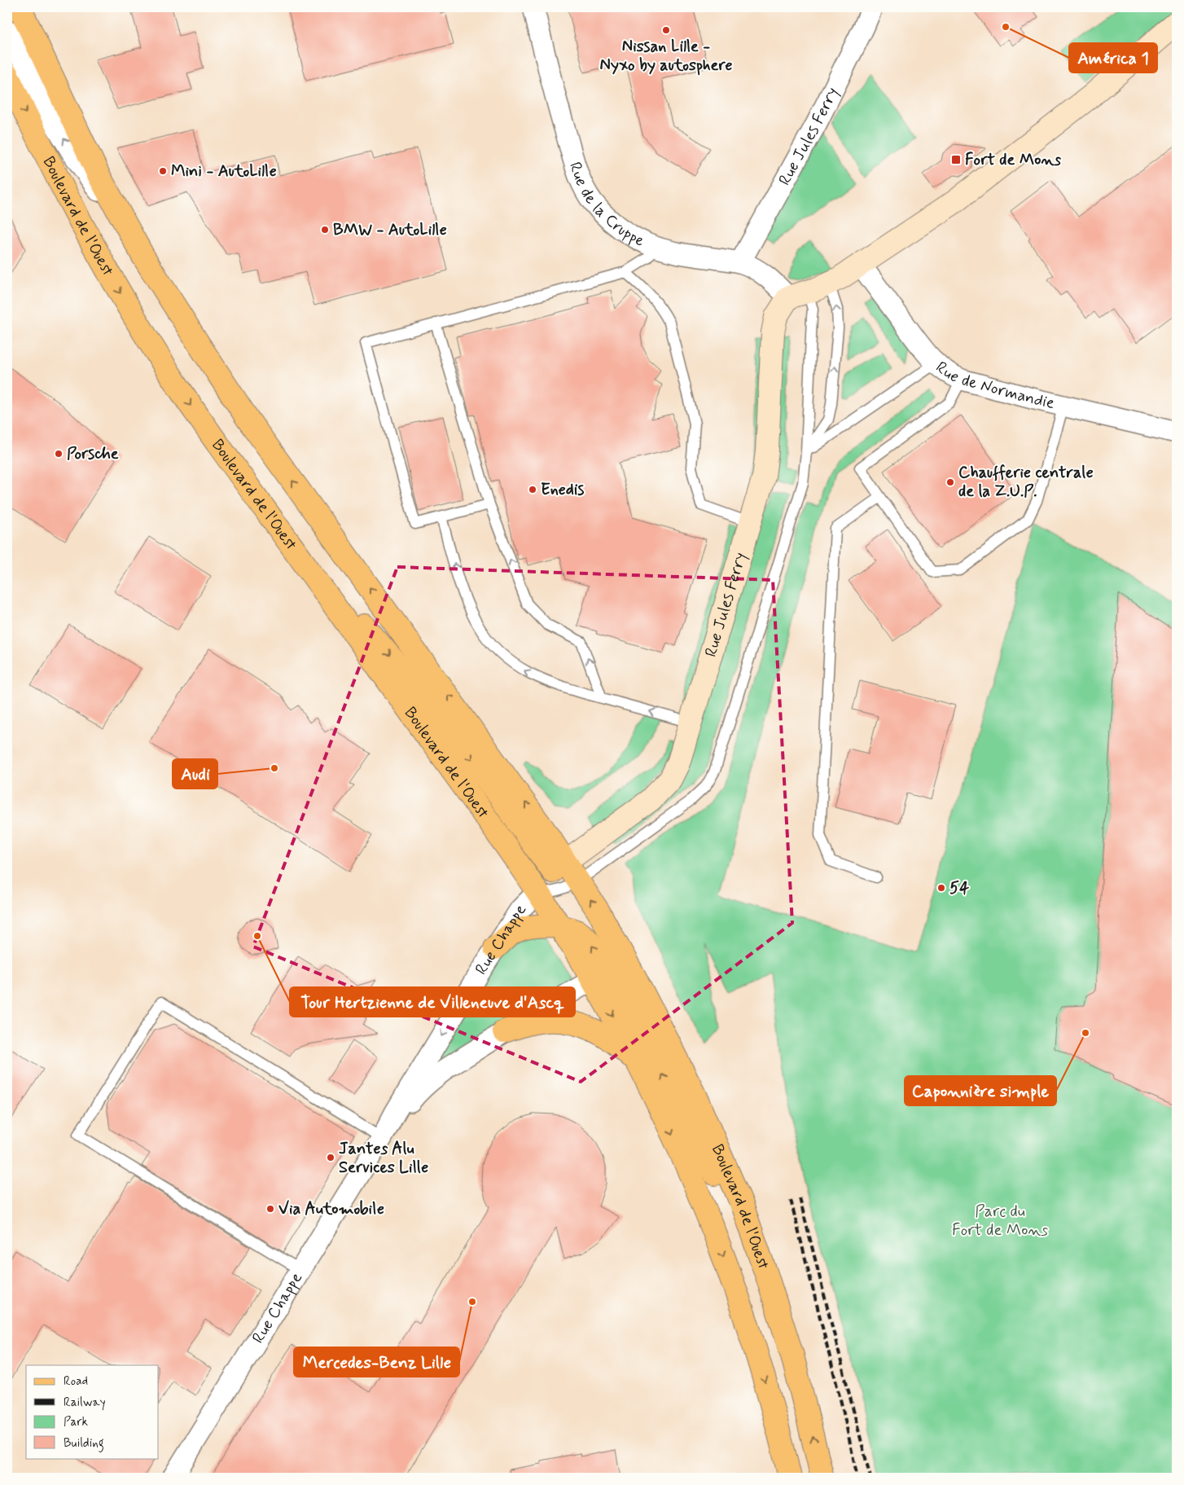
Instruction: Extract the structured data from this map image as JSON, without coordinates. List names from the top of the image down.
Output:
{
  "streets": {
    "main road": ["Rue Jules Ferry", "Boulevard de l'Ouest"],
    "street": ["Rue de la Cruppe", "Rue de Normandie", "Rue Chappe"]
  },
  "crossings": [
    ["Rue Jules Ferry", "Rue de la Cruppe"],
    ["Rue Jules Ferry", "Boulevard de l'Ouest"],
    ["Boulevard de l'Ouest", "Rue Chappe"]
  ],
  "parks": ["Parc du Fort de Mons"],
  "places": {
    "other": [
      "América 1",
      "Nissan Lille - Nyxo by autosphere",
      "Mini - AutoLille",
      "BMW - AutoLille",
      "Porsche",
      "Chaufferie centrale de la Z.U.P.",
      "Enedis",
      "Audi",
      "54",
      "Tour Hertzienne de Villeneuve d'Ascq",
      "Caponnière simple",
      "Jantes Alu Services Lille",
      "Via Automobile",
      "Mercedes-Benz Lille"
    ],
    "transit": ["Fort de Mons"]
  },
  "legend": [
    "Road",
    "Railway",
    "Park",
    "Building"
  ]
}
